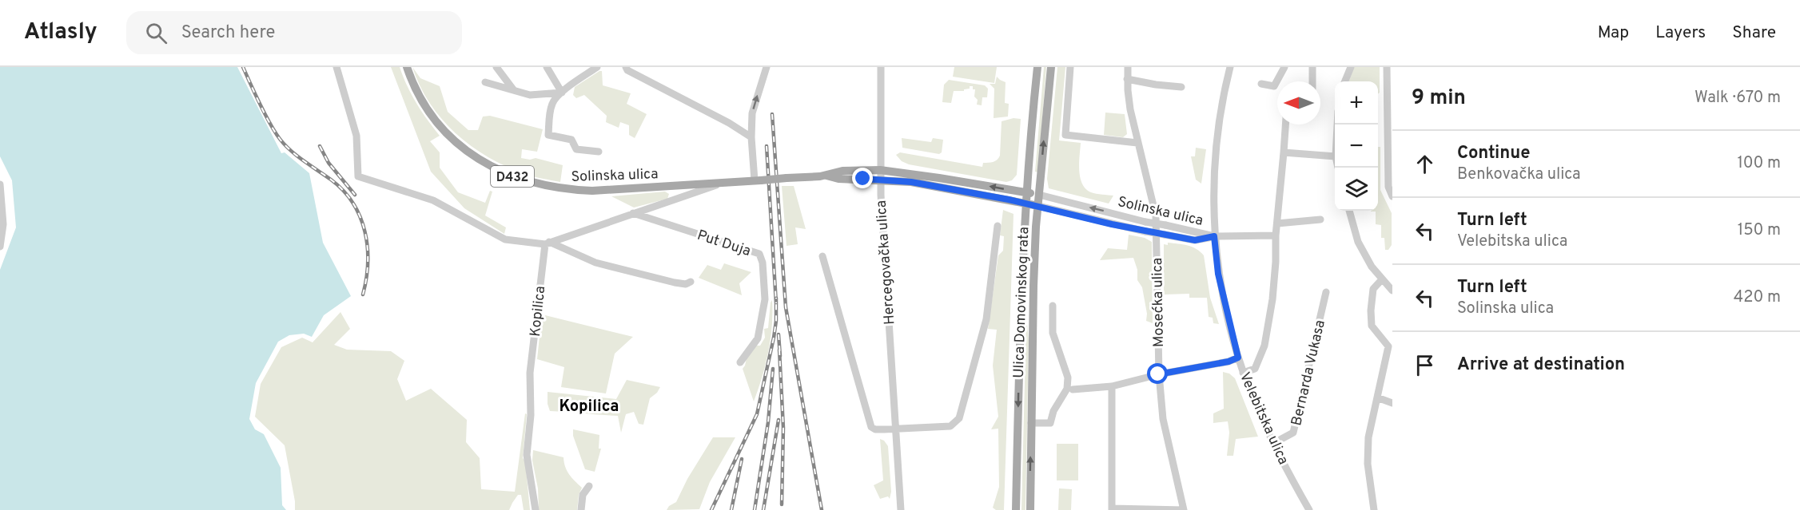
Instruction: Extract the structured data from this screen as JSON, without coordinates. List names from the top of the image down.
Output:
{
  "streets": {
    "main road": ["Solinska ulica", "D432", "Ulica Domovinskog rata"],
    "street": [
      "Put Duja",
      "Hercegovačka ulica",
      "Mosećka ulica",
      "Kopilica",
      "Bernarda Vukasa",
      "Velebitska ulica"
    ]
  },
  "crossings": [
    ["Solinska ulica", "Hercegovačka ulica"],
    ["Solinska ulica", "Ulica Domovinskog rata"],
    ["Solinska ulica", "Velebitska ulica"],
    ["Bernarda Vukasa", "Velebitska ulica"]
  ],
  "districts": ["Kopilica"],
  "north": "left",
  "page": {
    "header": "Atlasly",
    "search": "Search here",
    "nav": ["Map", "Layers", "Share"],
    "heading": ["9 min", "Walk · 670 m"],
    "map_buttons": ["+", "−"],
    "list": [
      ["Continue", "Benkovačka ulica", "100 m"],
      ["Turn left", "Velebitska ulica", "150 m"],
      ["Turn left", "Solinska ulica", "420 m"],
      "Arrive at destination"
    ]
  }
}
